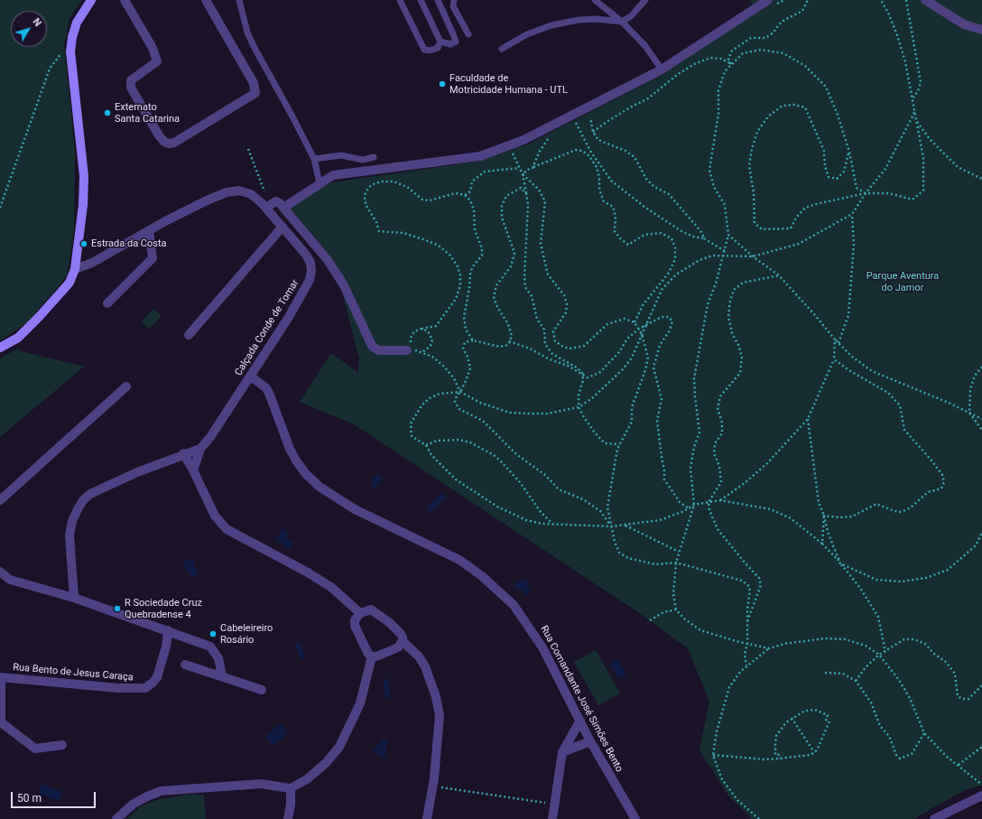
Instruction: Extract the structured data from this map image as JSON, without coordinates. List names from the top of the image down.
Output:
{
  "streets": {
    "street": ["Calçada Conde de Tomar", "Rua Bento de Jesus Caraça", "Rua Comandante José Simões Bento"]
  },
  "crossings": [
    ["Calçada Conde de Tomar", "Rua Comandante José Simões Bento"]
  ],
  "parks": ["Parque Aventura do Jamor"],
  "places": [
    "Faculdade de Motricidade Humana - UTL",
    "Externato Santa Catarina",
    "Estrada da Costa",
    "R Sociedade Cruz Quebradense 4",
    "Cabeleireiro Rosário"
  ],
  "scale_bar": "50 m",
  "north": "top right"
}
